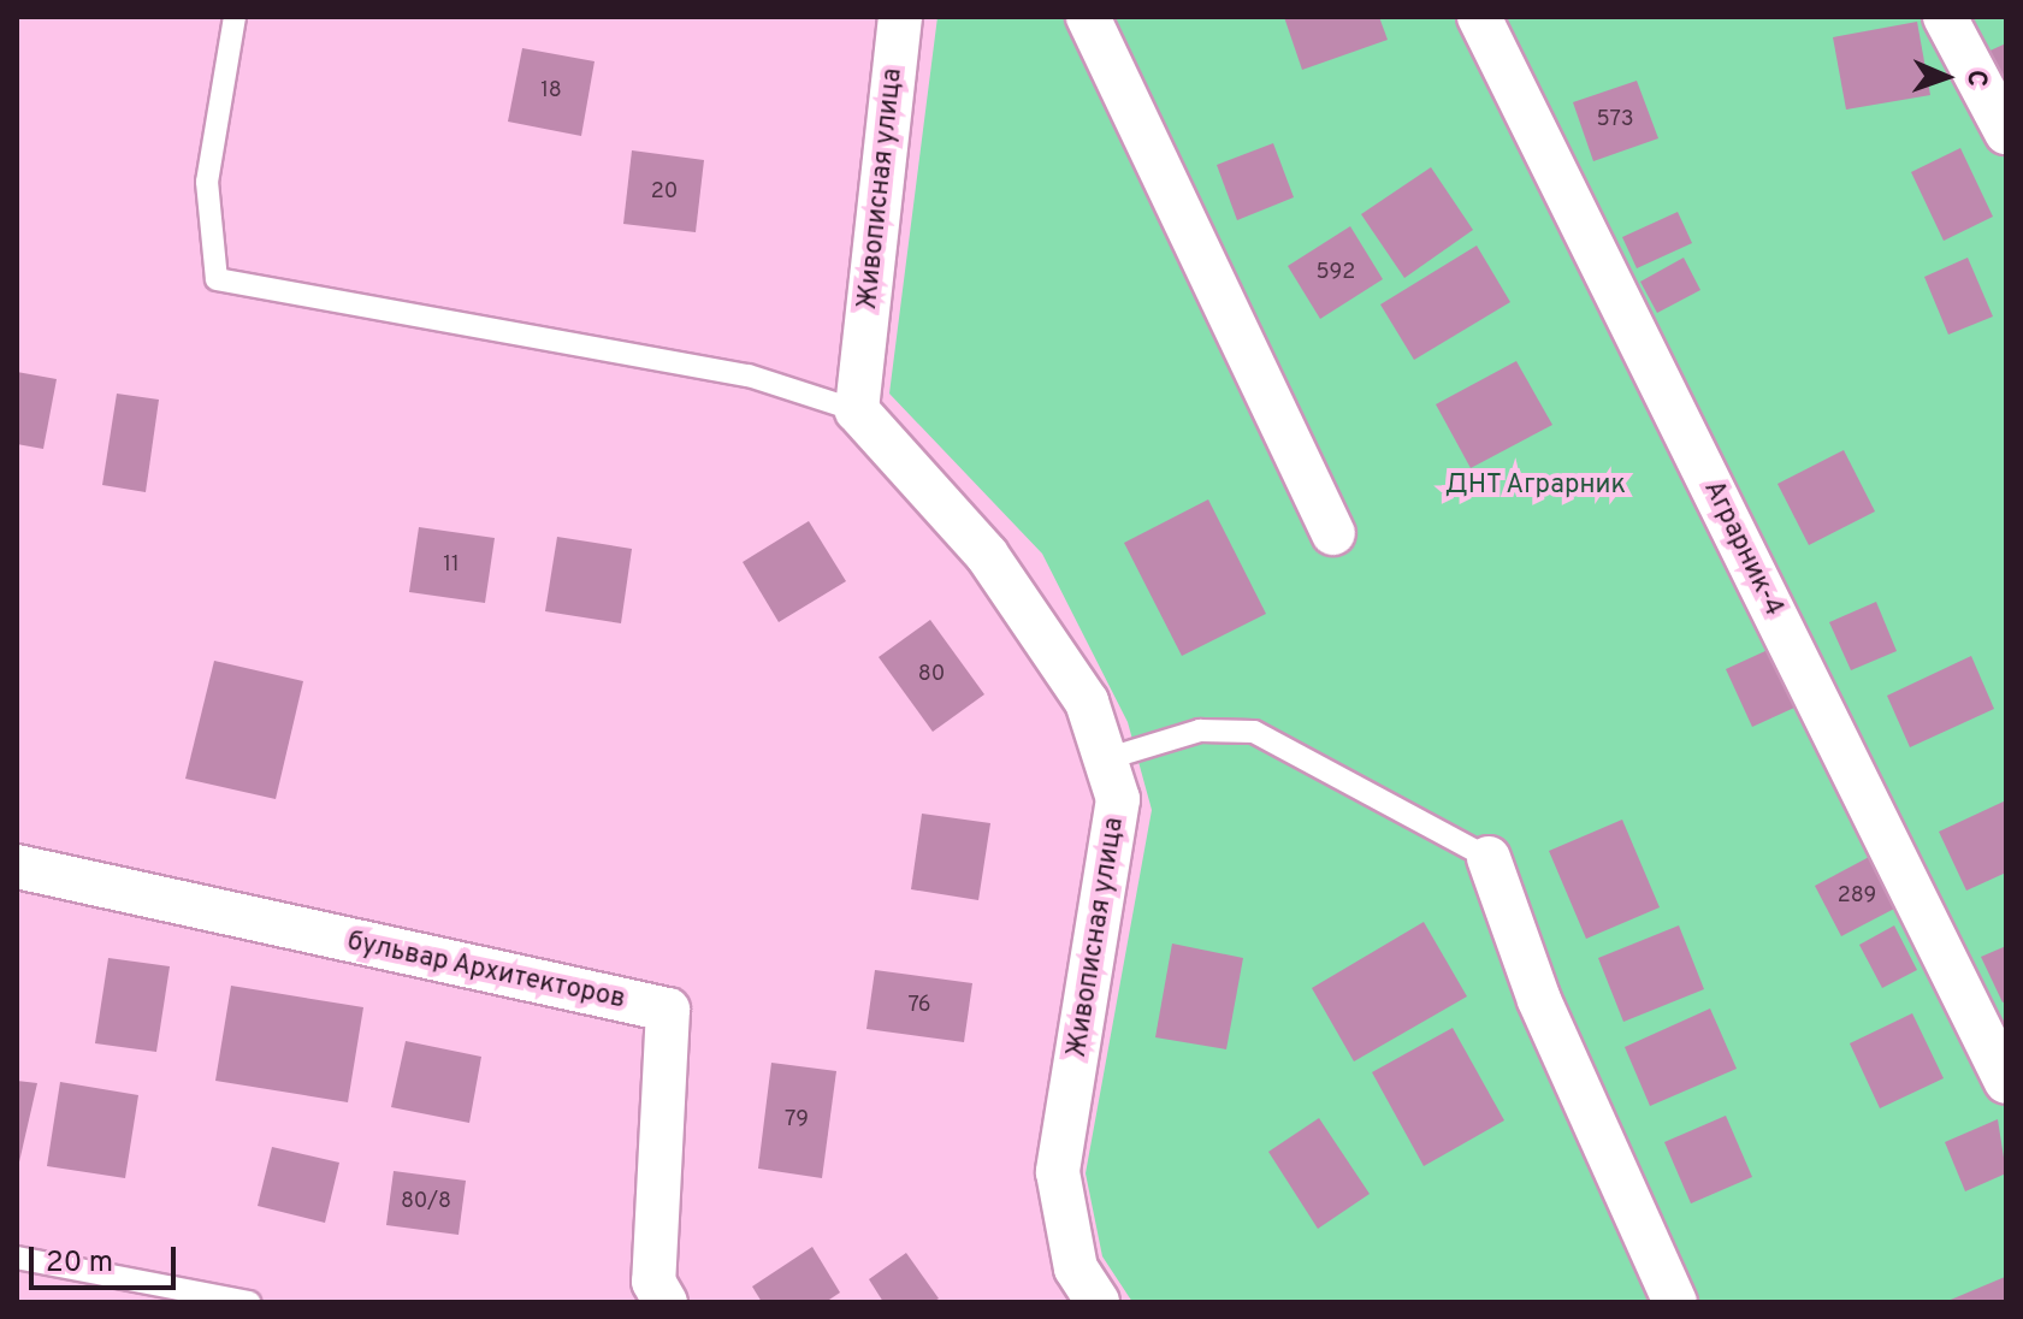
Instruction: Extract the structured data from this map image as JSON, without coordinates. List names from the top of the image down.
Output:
{
  "streets": {
    "street": ["Живописная улица", "Аграрник-4", "бульвар Архитекторов"]
  },
  "parks": ["ДНТ Аграрник"],
  "house_numbers": [
    "18",
    "573",
    "20",
    "592",
    "11",
    "80",
    "289",
    "76",
    "79",
    "80/8"
  ],
  "scale_bar": "20 m",
  "north": "right"
}
